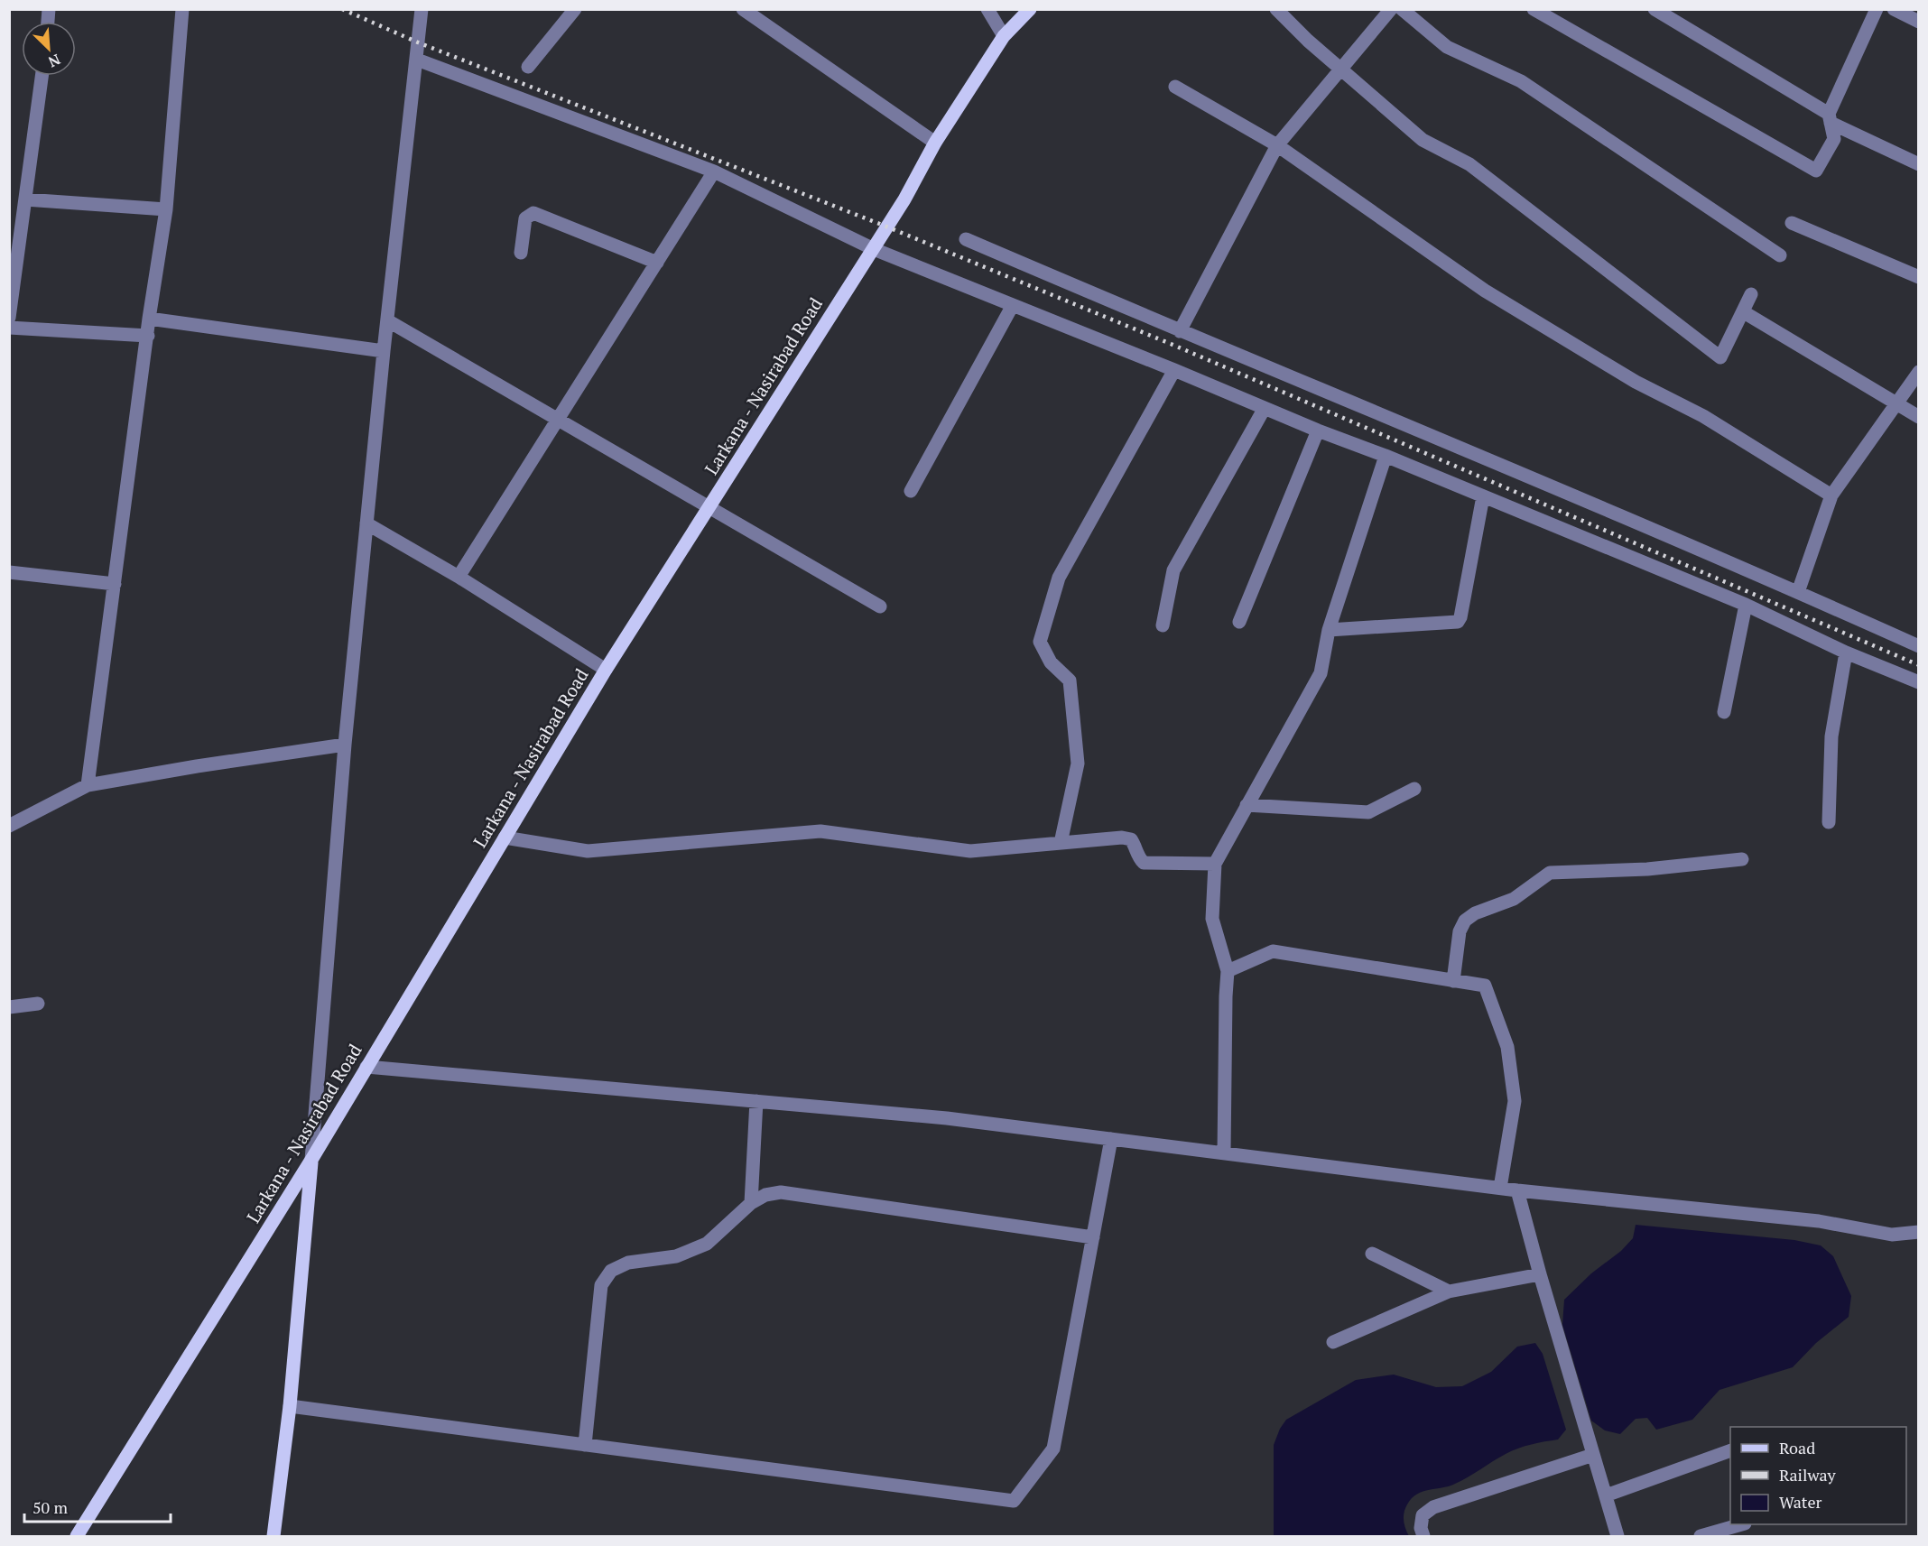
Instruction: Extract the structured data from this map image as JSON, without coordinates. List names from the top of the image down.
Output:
{
  "streets": {
    "main road": ["Larkana - Nasirabad Road"]
  },
  "legend": ["Road", "Railway", "Water"],
  "scale_bar": "50 m",
  "north": "bottom right"
}
